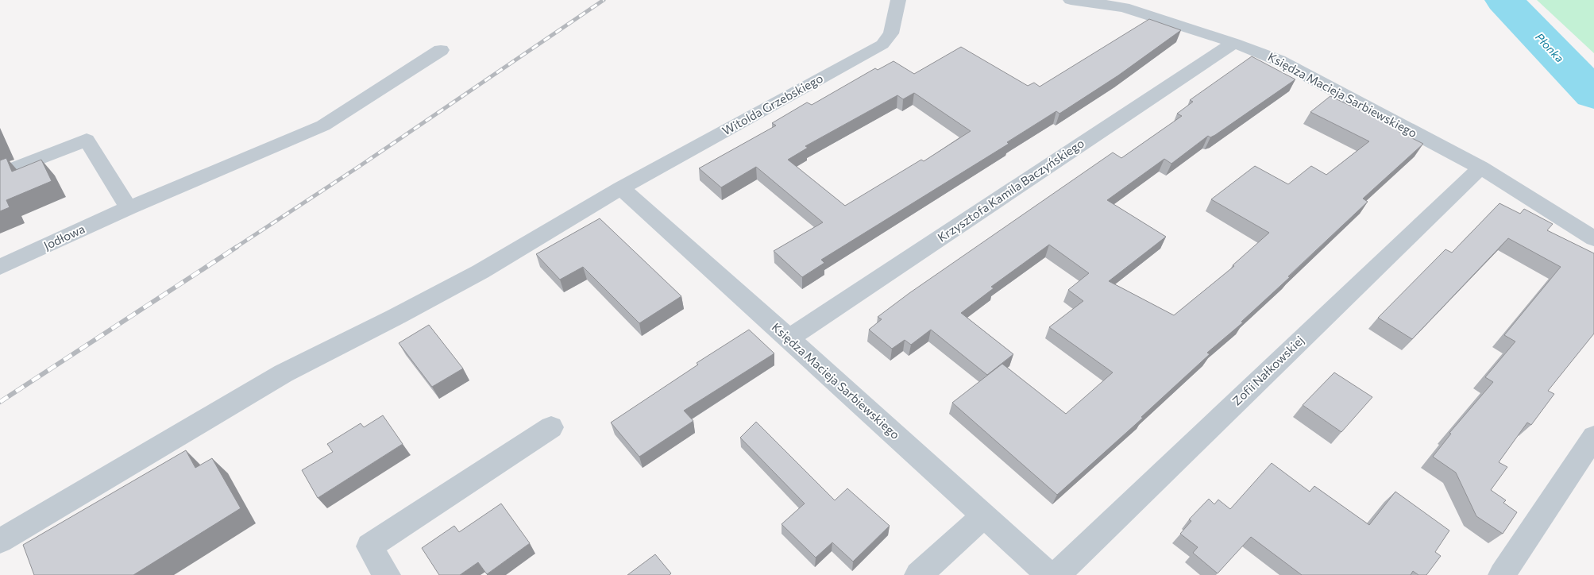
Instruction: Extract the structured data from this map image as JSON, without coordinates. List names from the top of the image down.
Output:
{
  "streets": {
    "street": [
      "Księdza Macieja Sarbiewskiego",
      "Witolda Grzebskiego",
      "Krzysztofa Kamila Baczyńskiego",
      "Jodłowa",
      "Zofii Nałkowskiej"
    ]
  },
  "crossings": [
    ["Księdza Macieja Sarbiewskiego", "Witolda Grzebskiego"],
    ["Księdza Macieja Sarbiewskiego", "Krzysztofa Kamila Baczyńskiego"],
    ["Księdza Macieja Sarbiewskiego", "Zofii Nałkowskiej"]
  ],
  "water": ["Płonka"]
}
